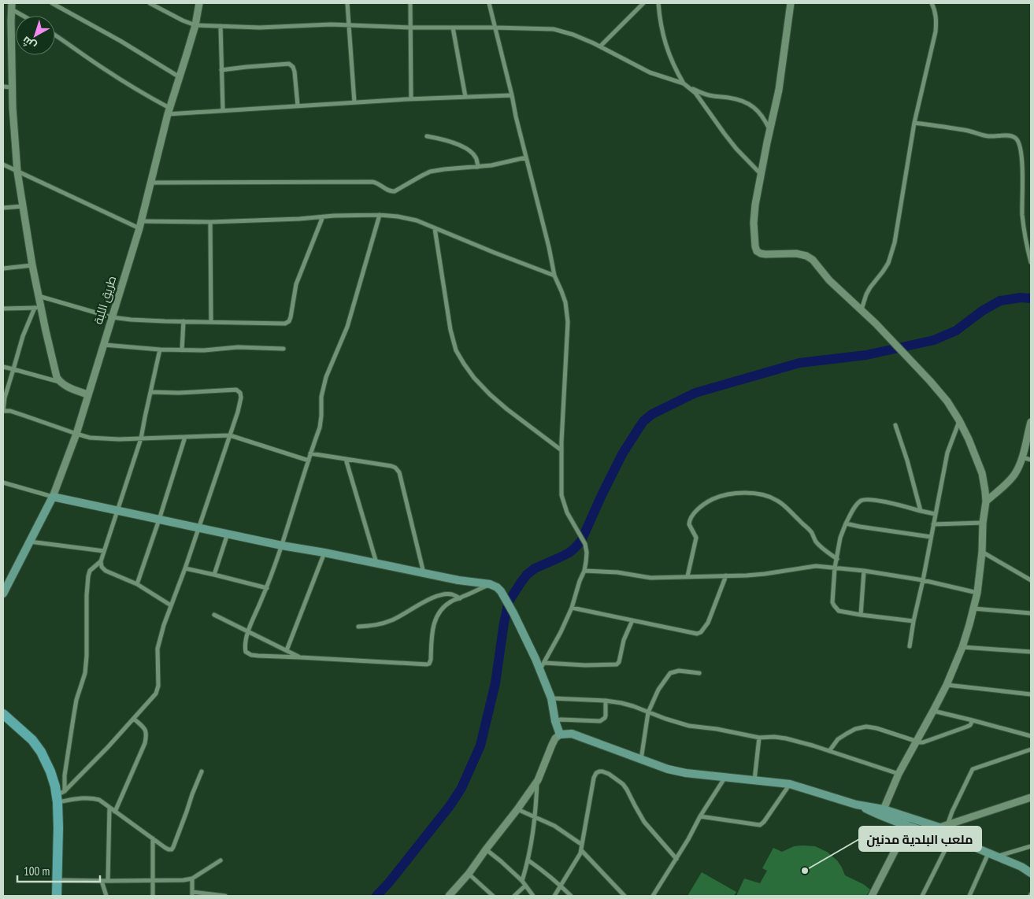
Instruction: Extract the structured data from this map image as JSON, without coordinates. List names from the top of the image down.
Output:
{
  "streets": {
    "main road": ["طريق اللبة"]
  },
  "places": ["ملعب البلدية مدنين"],
  "scale_bar": "100 m",
  "north": "bottom left"
}
